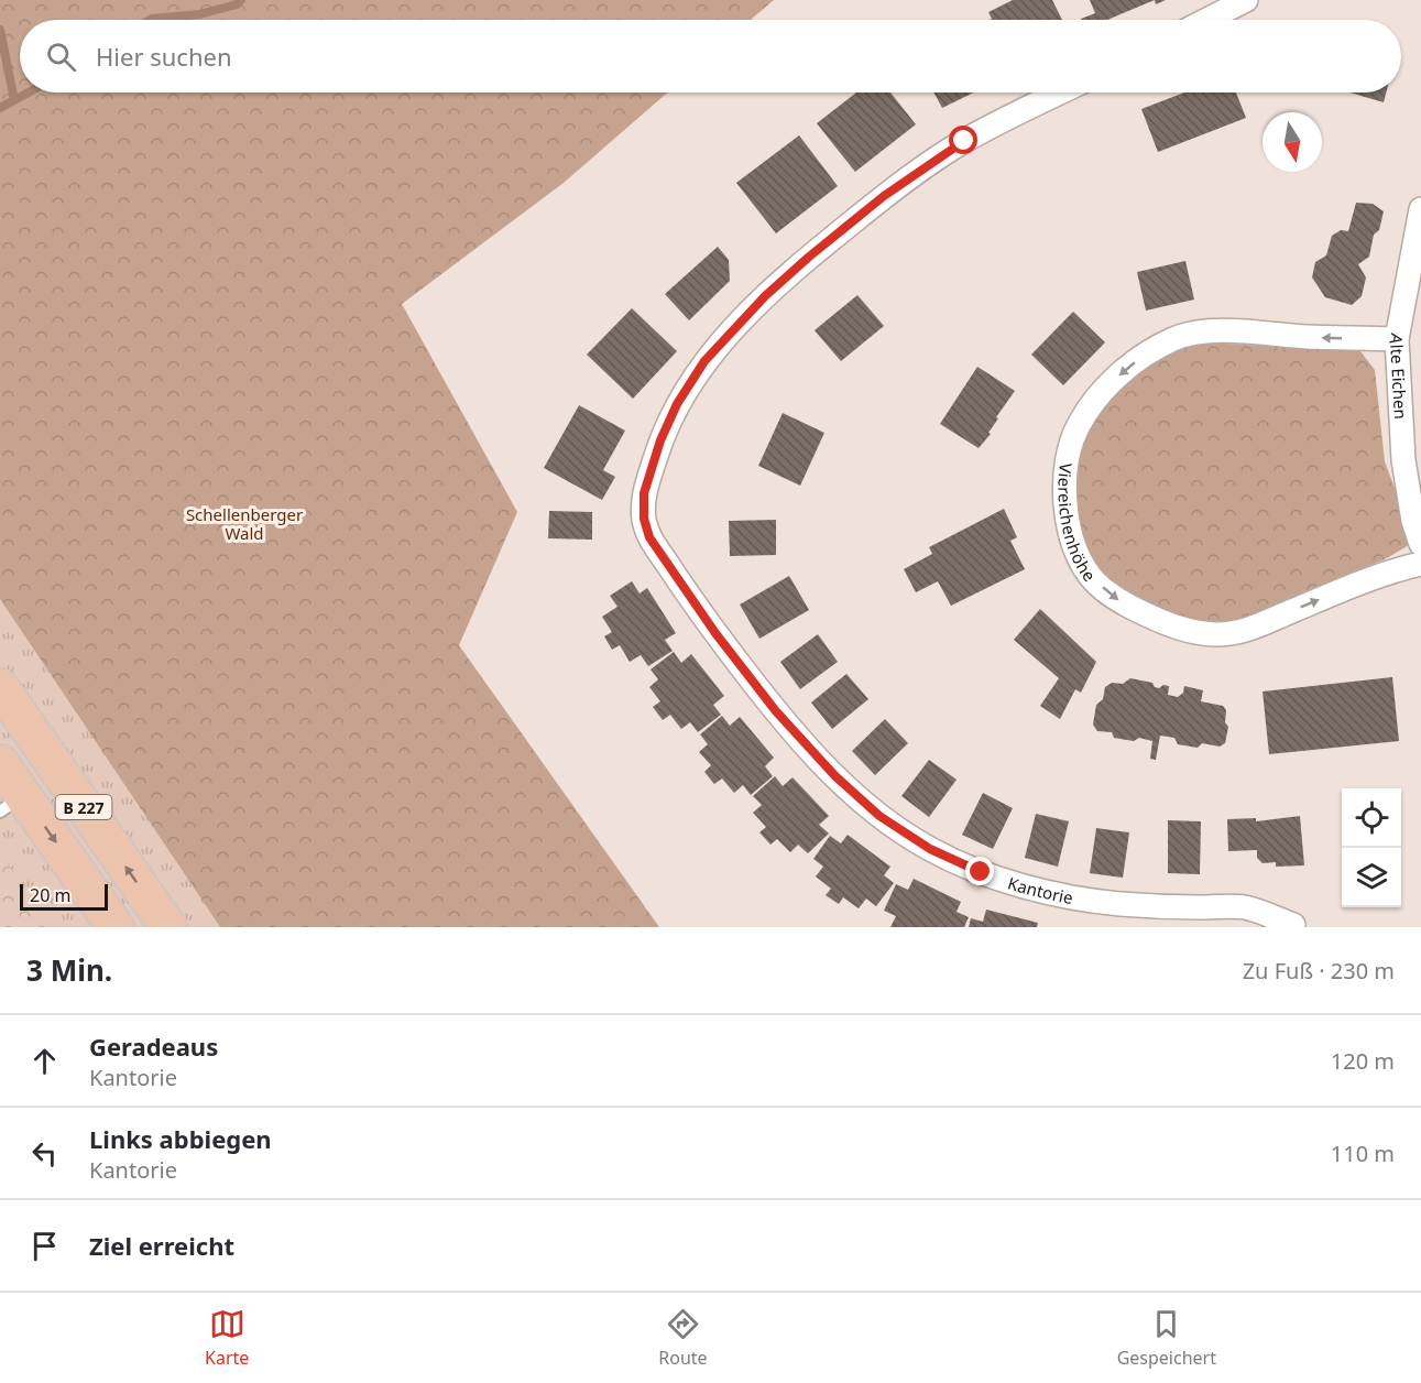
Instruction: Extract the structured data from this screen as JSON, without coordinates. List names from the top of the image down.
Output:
{
  "streets": {
    "main road": ["B 227"],
    "street": ["Alte Eichen", "Viereichenhöhe", "Kantorie"]
  },
  "crossings": [
    ["Alte Eichen", "Viereichenhöhe"]
  ],
  "parks": ["Schellenberger Wald"],
  "scale_bar": "20 m",
  "north": "bottom",
  "page": {
    "search": "Hier suchen",
    "scale": "20 m",
    "heading": ["3 Min.", "Zu Fuß · 230 m"],
    "list": [
      ["Geradeaus", "Kantorie", "120 m"],
      ["Links abbiegen", "Kantorie", "110 m"],
      "Ziel erreicht"
    ],
    "nav": ["Karte", "Route", "Gespeichert"]
  }
}
